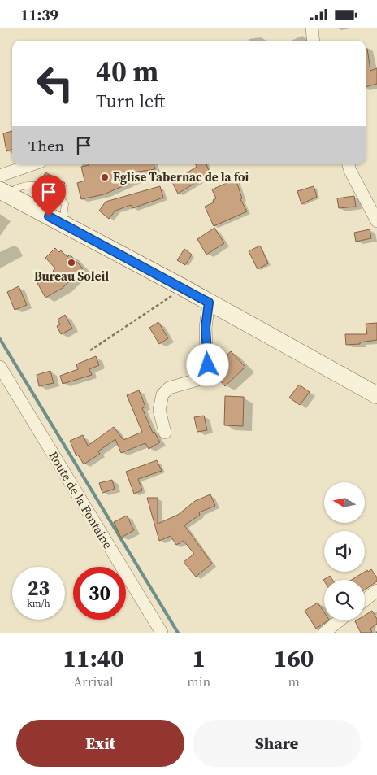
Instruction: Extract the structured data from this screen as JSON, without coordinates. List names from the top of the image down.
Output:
{
  "streets": {
    "street": ["Route de la Fontaine"]
  },
  "places": ["Eglise Tabernac de la foi", "Bureau Soleil"],
  "north": "left",
  "page": {
    "status": "11:39",
    "turn": ["40 m", "Turn left"],
    "then": "Then",
    "speed": "23 km/h",
    "limit": "30",
    "eta": [
      "11:40",
      "Arrival",
      "1",
      "min",
      "160",
      "m"
    ],
    "buttons": ["Exit", "Share"]
  }
}
